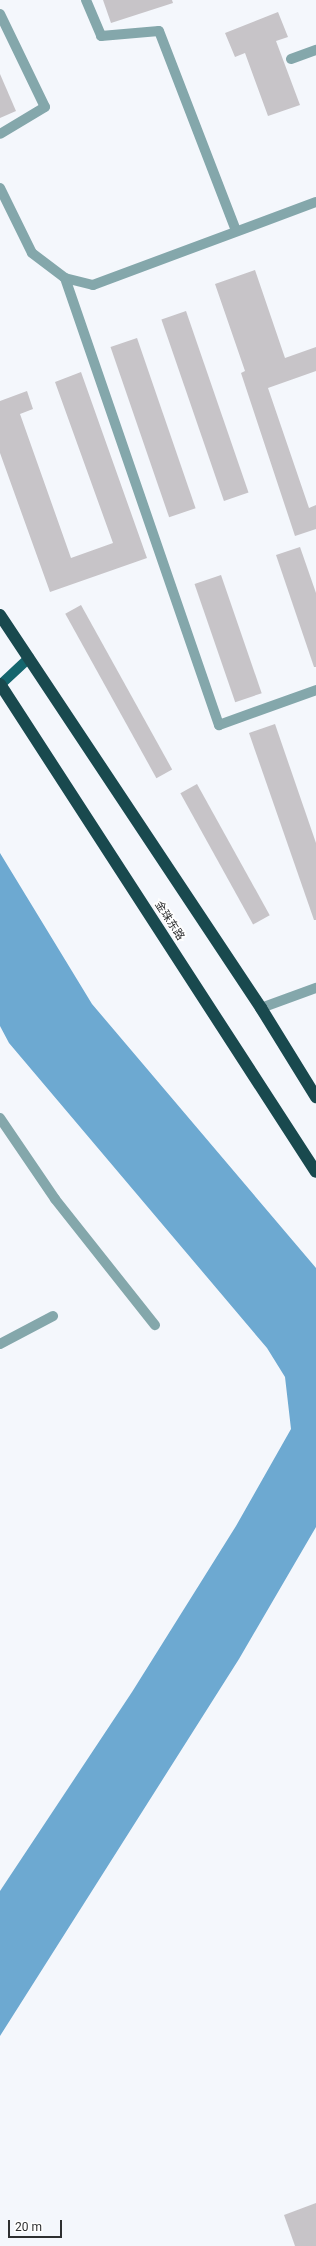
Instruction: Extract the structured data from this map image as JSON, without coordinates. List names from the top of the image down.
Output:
{
  "streets": {
    "highway": ["金珠东路"]
  },
  "scale_bar": "20 m"
}
